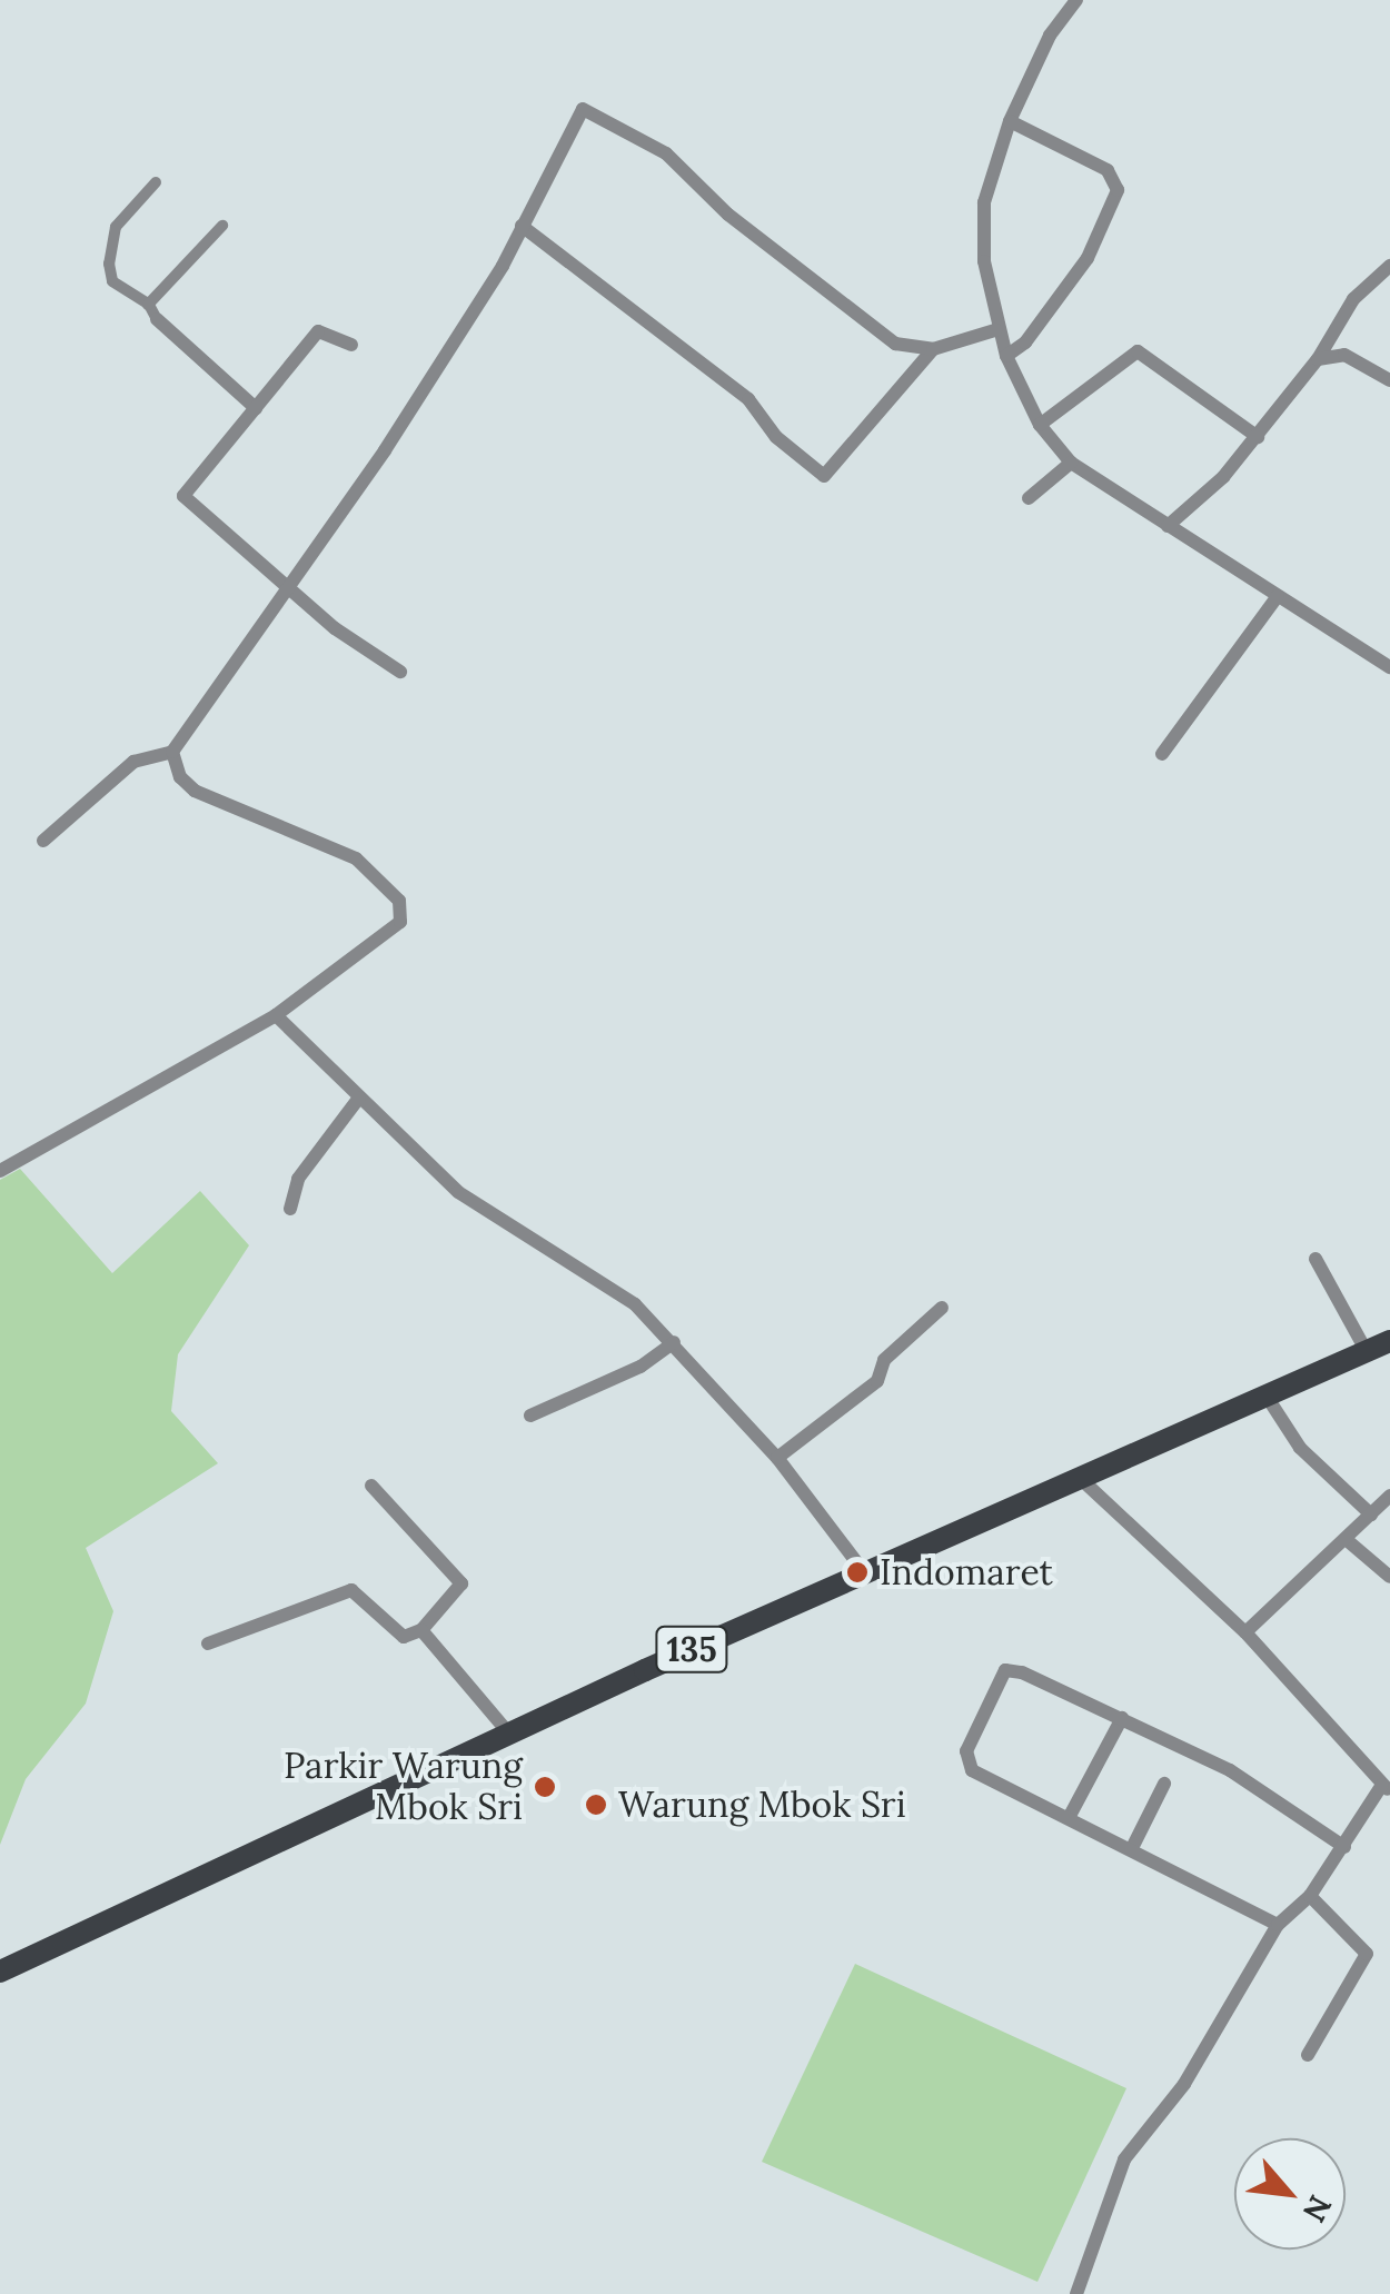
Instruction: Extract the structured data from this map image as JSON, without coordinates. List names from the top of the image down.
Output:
{
  "streets": {
    "main road": ["135"]
  },
  "places": ["Indomaret", "Parkir Warung Mbok Sri", "Warung Mbok Sri"],
  "north": "bottom right"
}
